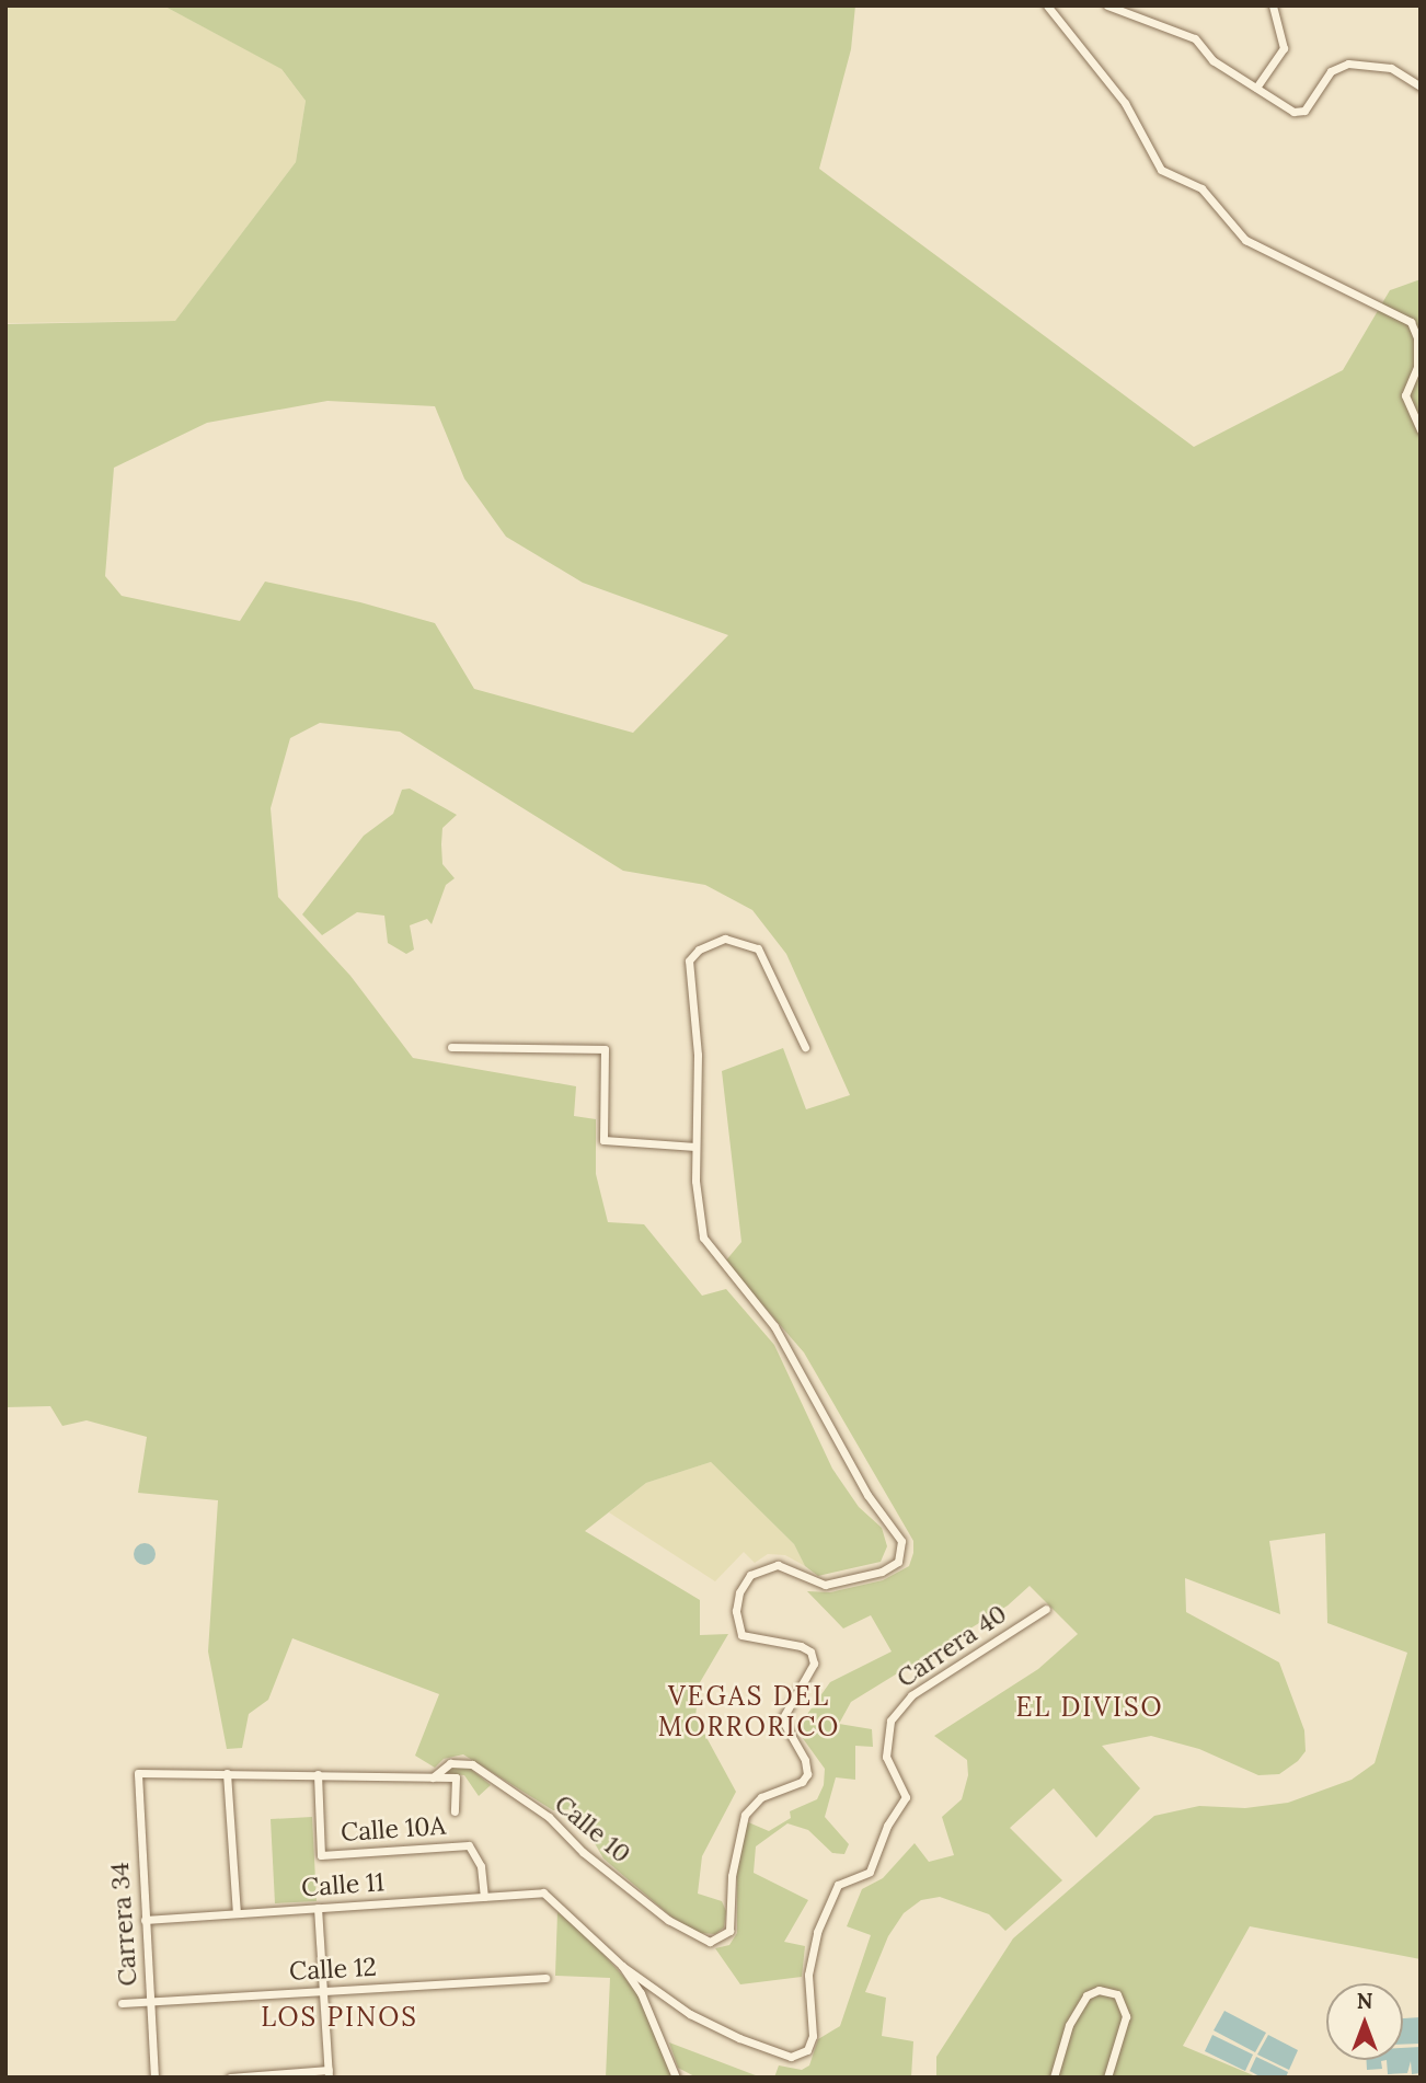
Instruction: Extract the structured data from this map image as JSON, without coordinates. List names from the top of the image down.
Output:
{
  "streets": {
    "street": [
      "Carrera 40",
      "Calle 10A",
      "Calle 10",
      "Calle 11",
      "Carrera 34",
      "Calle 12"
    ]
  },
  "crossings": [
    ["Carrera 40", "Calle 11"],
    ["Calle 10A", "Calle 10"],
    ["Calle 10A", "Calle 11"],
    ["Calle 10", "Carrera 34"],
    ["Calle 11", "Carrera 34"],
    ["Carrera 34", "Calle 12"]
  ],
  "districts": ["VEGAS DEL MORRORICO", "EL DIVISO", "LOS PINOS"],
  "north": "top"
}
